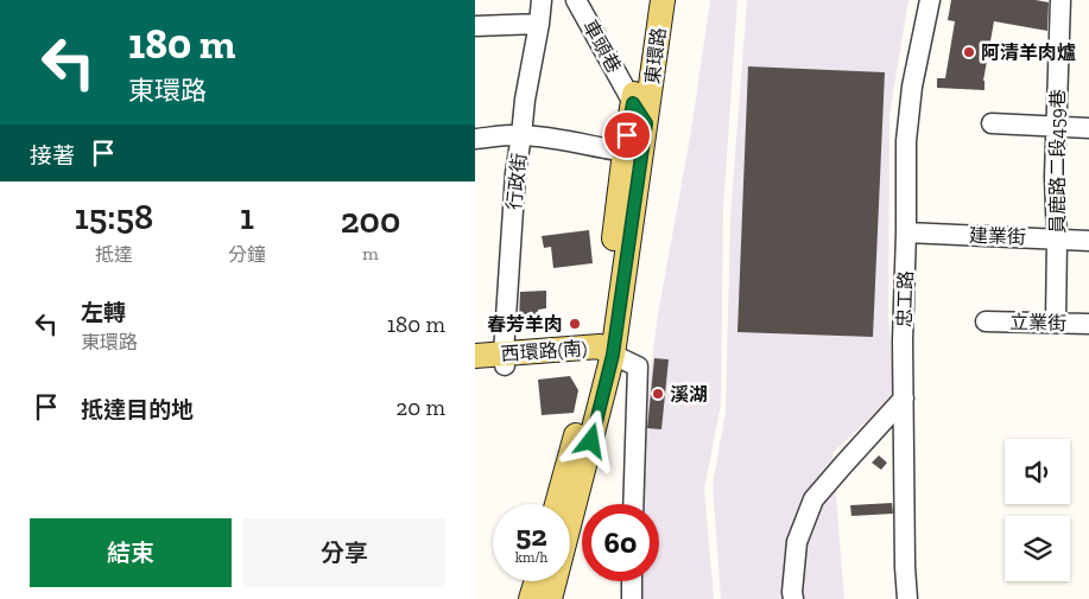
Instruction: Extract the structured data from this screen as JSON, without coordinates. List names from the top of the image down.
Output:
{
  "streets": {
    "main road": ["東環路", "西環路(南)"],
    "street": [
      "車頭巷",
      "員鹿路二段459巷",
      "行政街",
      "建業街",
      "忠工路",
      "立業街"
    ]
  },
  "crossings": [
    ["車頭巷", "東環路"],
    ["東環路", "西環路(南)"],
    ["員鹿路二段459巷", "建業街"],
    ["員鹿路二段459巷", "立業街"],
    ["行政街", "西環路(南)"],
    ["建業街", "忠工路"]
  ],
  "places": ["阿清羊肉爐", "春芳羊肉", "溪湖"],
  "page": {
    "turn": ["180 m", "東環路"],
    "then": "接著",
    "eta": [
      "15:58",
      "抵達",
      "1",
      "分鐘",
      "200",
      "m"
    ],
    "list": [
      {
        "name": "左轉",
        "note": "東環路",
        "value": "180 m"
      },
      {
        "name": "抵達目的地",
        "value": "20 m"
      }
    ],
    "speed": "52 km/h",
    "limit": "60",
    "buttons": ["結束", "分享"]
  }
}
